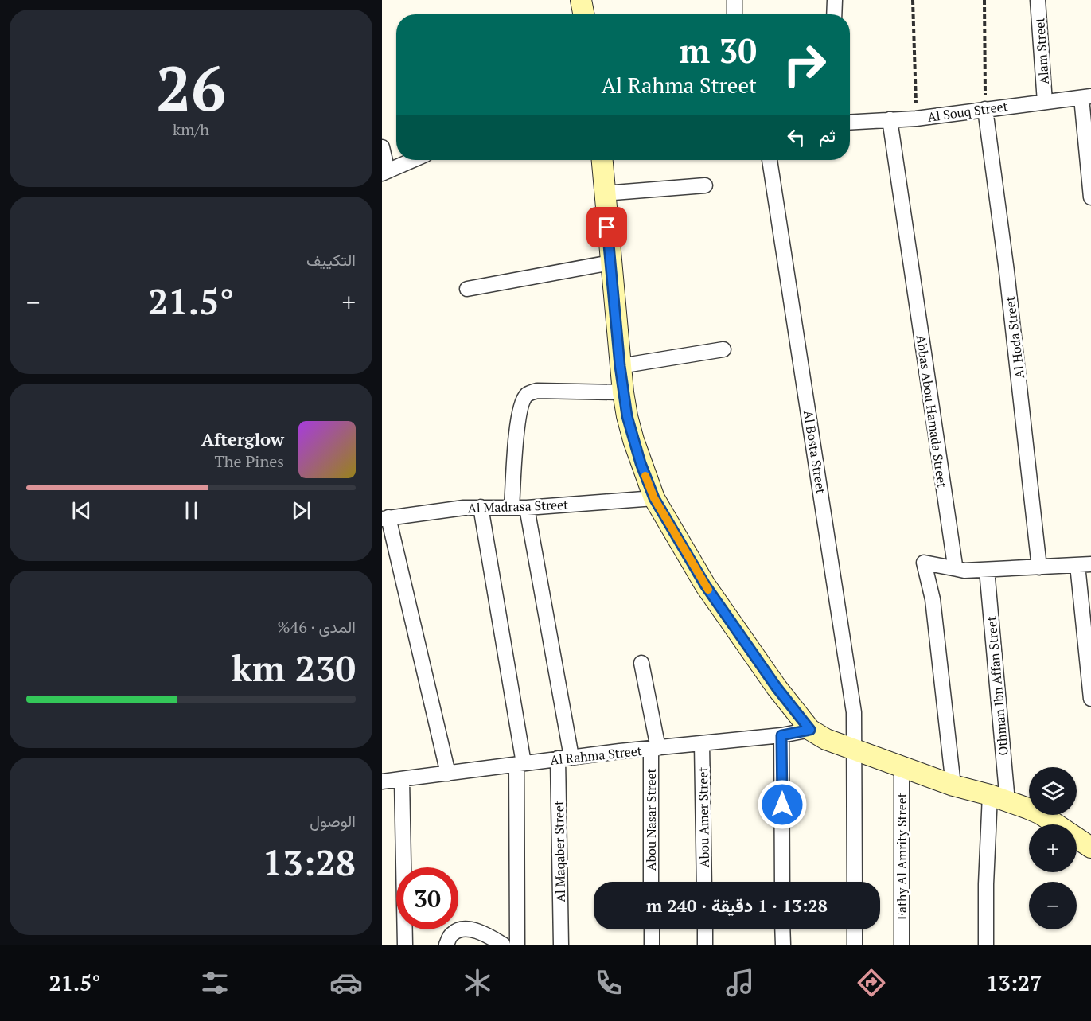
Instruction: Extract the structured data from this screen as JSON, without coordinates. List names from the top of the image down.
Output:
{
  "streets": {
    "street": [
      "Alam Street",
      "Al Souq Street",
      "Al Hoda Street",
      "Abbas Abou Hamada Street",
      "Al Bosta Street",
      "Al Madrasa Street",
      "Othman Ibn Affan Street",
      "Al Rahma Street",
      "Abou Amer Street",
      "Abou Nasar Street",
      "Al Maqaber Street",
      "Fathy Al Amrity Street"
    ]
  },
  "crossings": [
    ["Alam Street", "Al Souq Street"],
    ["Al Souq Street", "Al Hoda Street"],
    ["Al Souq Street", "Abbas Abou Hamada Street"],
    ["Al Madrasa Street", "Al Maqaber Street"],
    ["Al Rahma Street", "Abou Amer Street"],
    ["Al Rahma Street", "Abou Nasar Street"],
    ["Al Rahma Street", "Al Maqaber Street"]
  ],
  "page": {
    "tile": [
      ["26", "km/h"],
      "التكييف",
      ["المدى · 46%", "230 km"],
      ["الوصول", "13:28"]
    ],
    "turn": ["30 m", "Al Rahma Street"],
    "then": "ثم",
    "heat": ["−", "21.5°", "+"],
    "song": ["Afterglow", "The Pines"],
    "map_buttons": ["+", "−"],
    "limit": "30",
    "trip": "13:28 · 1 دقيقة · 240 m",
    "tabs": ["13:27", "21.5°"]
  }
}
